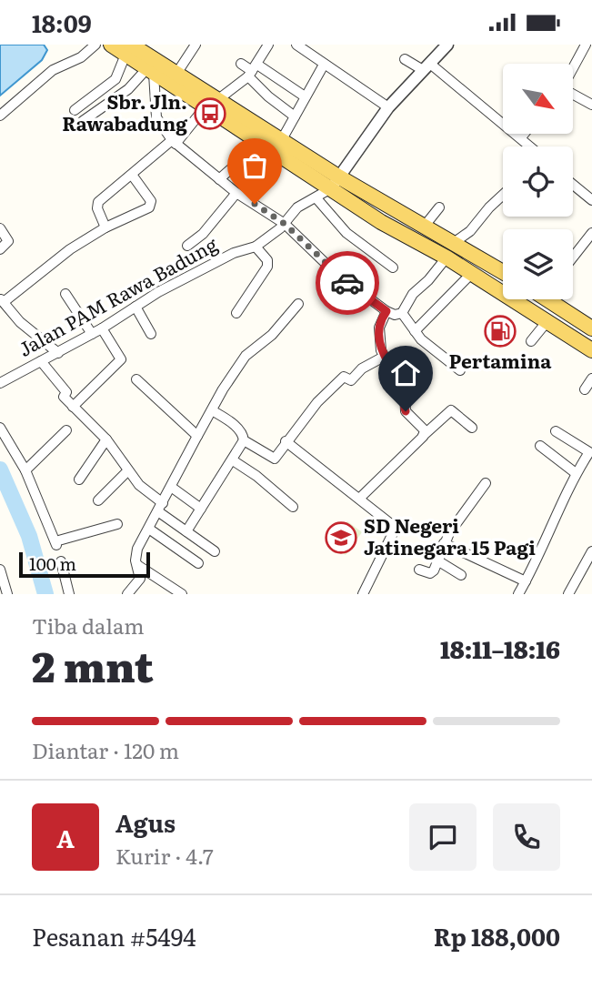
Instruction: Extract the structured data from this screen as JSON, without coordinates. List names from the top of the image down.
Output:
{
  "streets": {
    "street": ["Jalan PAM Rawa Badung"]
  },
  "places": {
    "bus stop": ["Sbr. Jln. Rawabadung"],
    "fuel station": ["Pertamina"],
    "school or university": ["SD Negeri Jatinegara 15 Pagi"]
  },
  "scale_bar": "100 m",
  "north": "bottom right",
  "page": {
    "status": "18:09",
    "scale": "100 m",
    "heading": ["2 mnt", "Tiba dalam", "18:11–18:16"],
    "panel": [
      "Agus",
      "Kurir · 4.7",
      "Pesanan #5494",
      "Rp 188,000"
    ],
    "bar": "Diantar · 120 m",
    "round": "A"
  }
}
